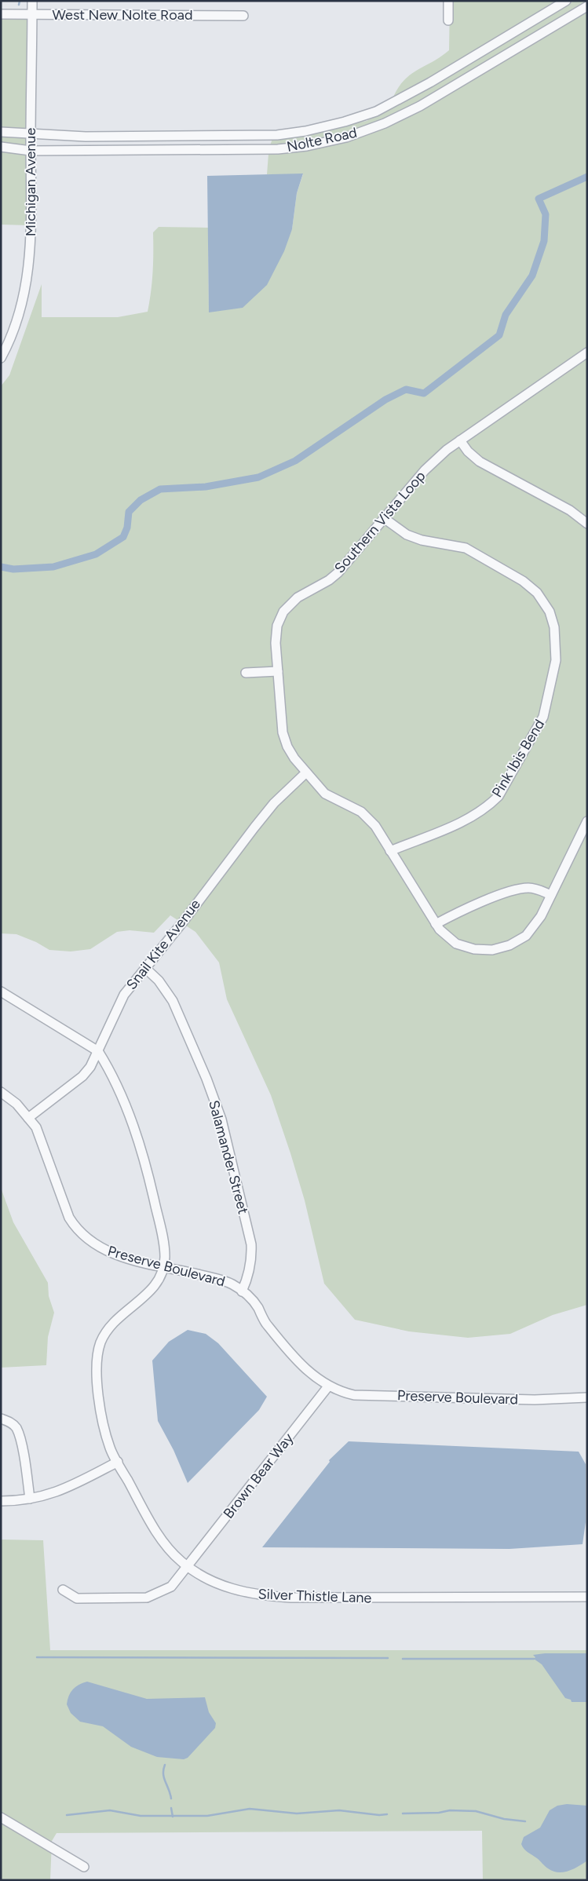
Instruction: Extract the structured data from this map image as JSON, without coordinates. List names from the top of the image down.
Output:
{
  "streets": {
    "street": [
      "West New Nolte Road",
      "Nolte Road",
      "Michigan Avenue",
      "Southern Vista Loop",
      "Pink Ibis Bend",
      "Snail Kite Avenue",
      "Salamander Street",
      "Preserve Boulevard",
      "Brown Bear Way",
      "Silver Thistle Lane"
    ]
  },
  "crossings": [
    ["West New Nolte Road", "Michigan Avenue"],
    ["Nolte Road", "Michigan Avenue"],
    ["Southern Vista Loop", "Pink Ibis Bend"],
    ["Southern Vista Loop", "Snail Kite Avenue"],
    ["Snail Kite Avenue", "Salamander Street"],
    ["Snail Kite Avenue", "Preserve Boulevard"],
    ["Salamander Street", "Preserve Boulevard"],
    ["Preserve Boulevard", "Brown Bear Way"],
    ["Preserve Boulevard", "Silver Thistle Lane"],
    ["Brown Bear Way", "Silver Thistle Lane"]
  ]
}
